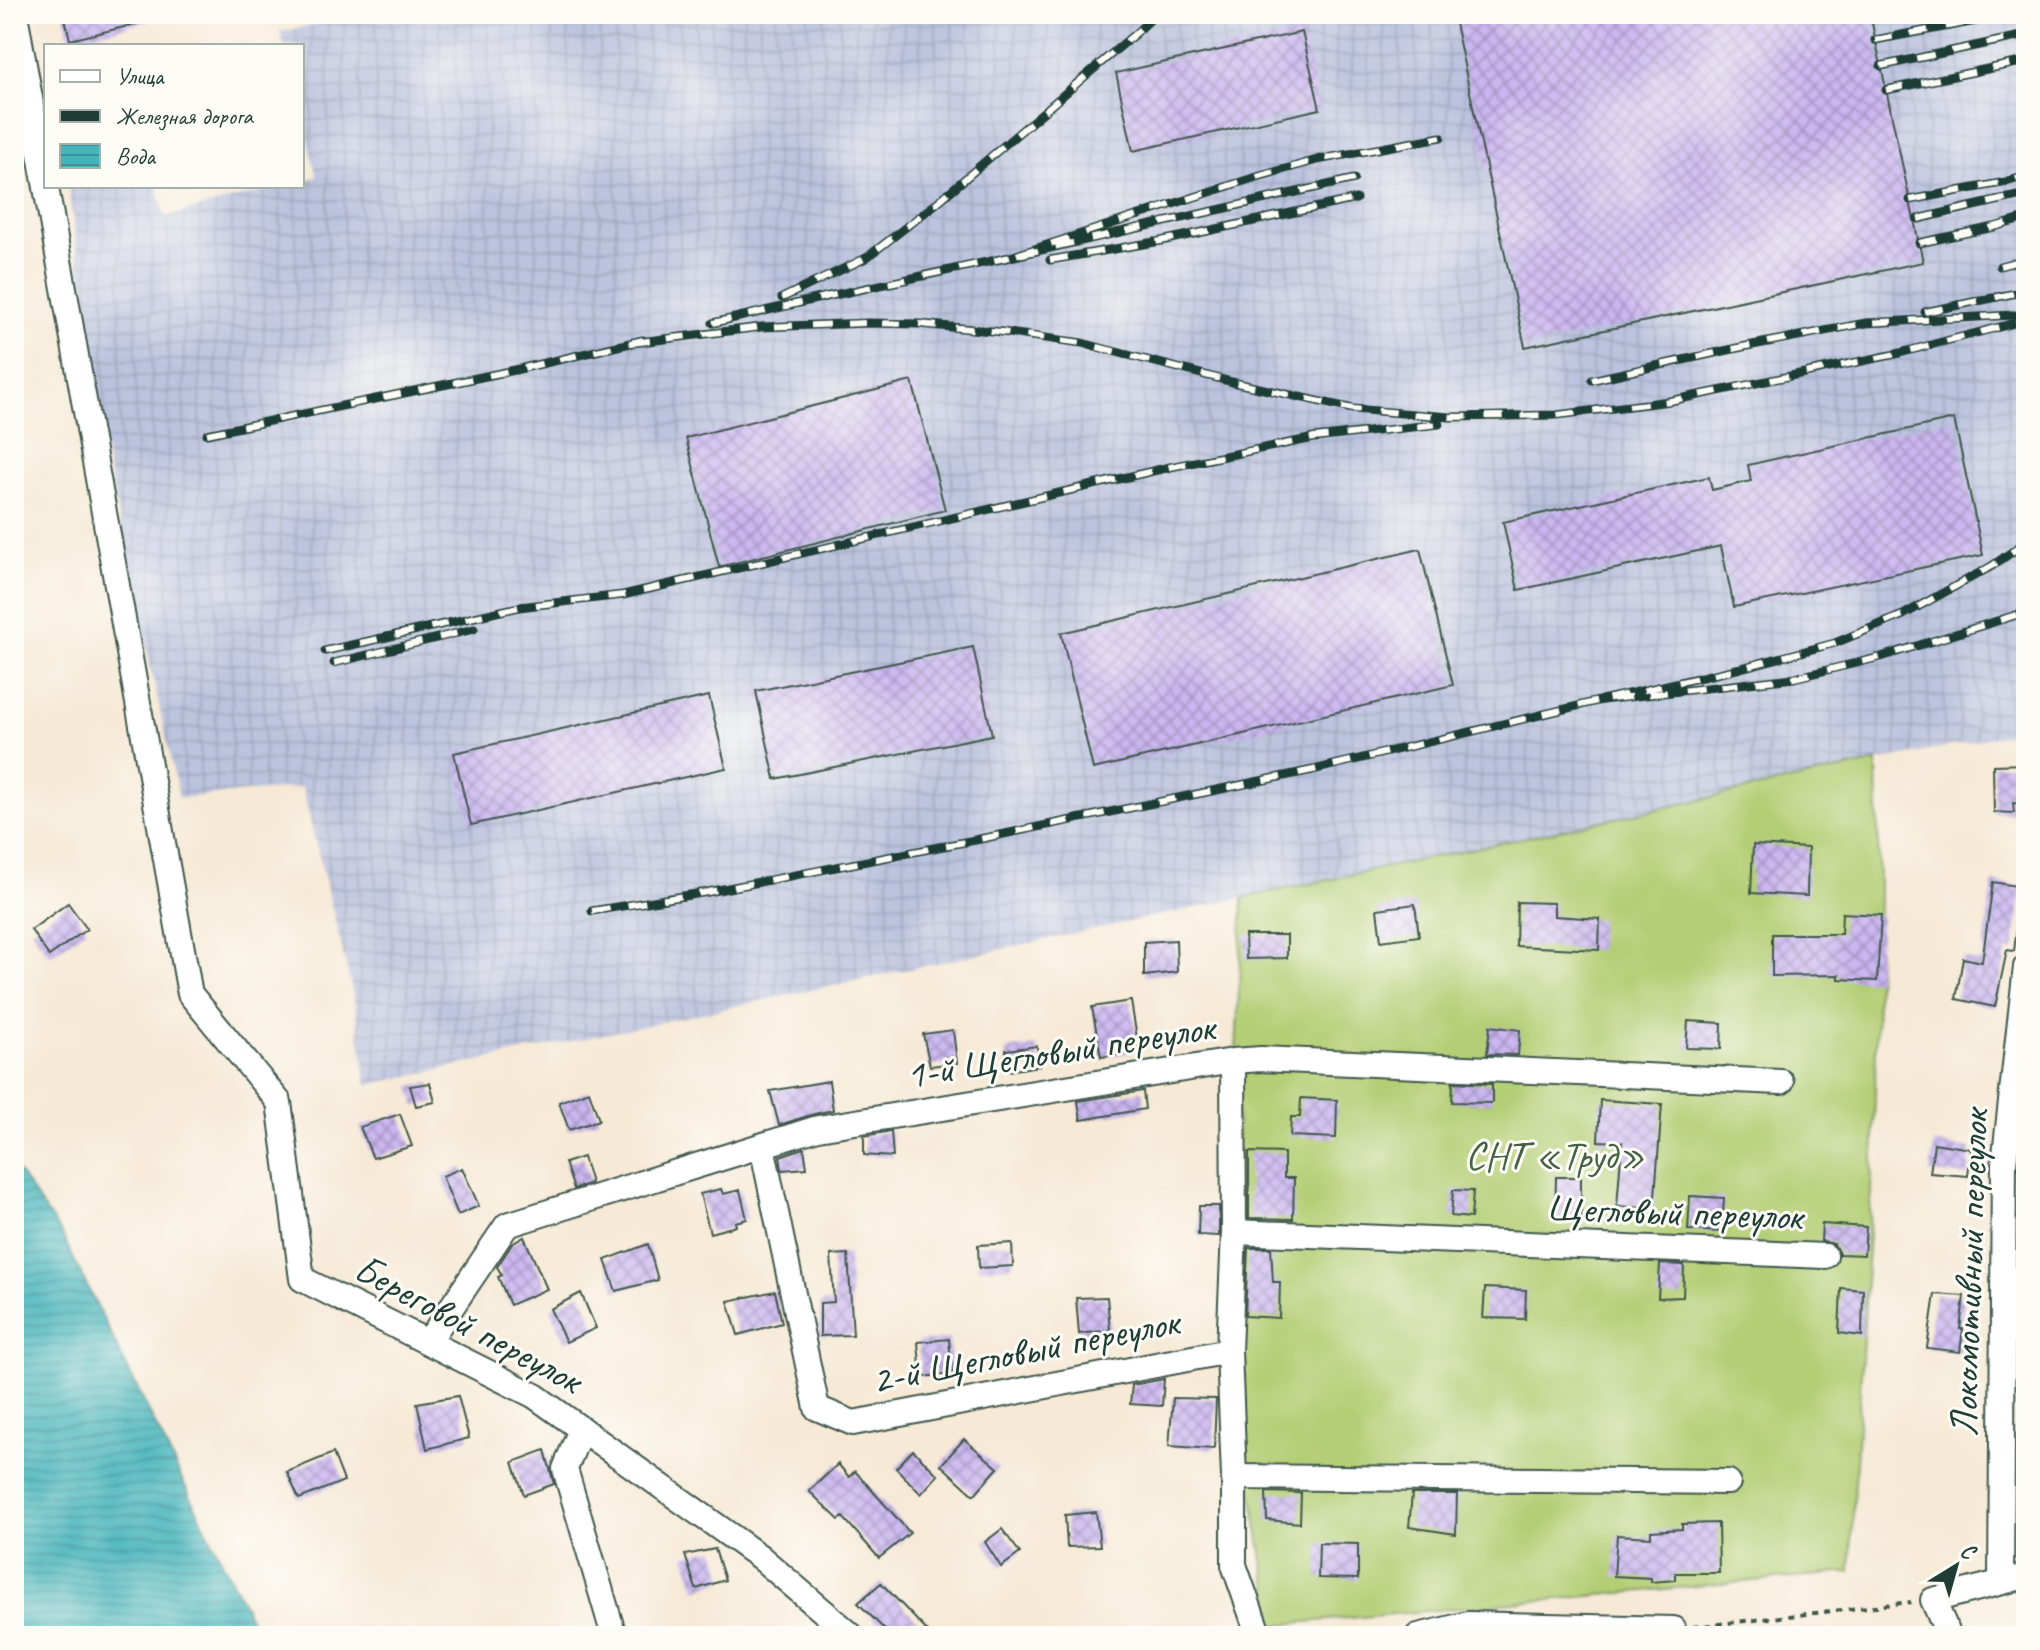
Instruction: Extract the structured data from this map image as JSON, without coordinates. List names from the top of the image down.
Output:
{
  "streets": {
    "street": [
      "1-й Щегловый переулок",
      "Щегловый переулок",
      "Локомотивный переулок",
      "Береговой переулок",
      "2-й Щегловый переулок"
    ]
  },
  "crossings": [
    ["1-й Щегловый переулок", "Береговой переулок"],
    ["1-й Щегловый переулок", "2-й Щегловый переулок"]
  ],
  "parks": ["СНТ «Труд»"],
  "legend": ["Улица", "Железная дорога", "Вода"],
  "north": "top right"
}
